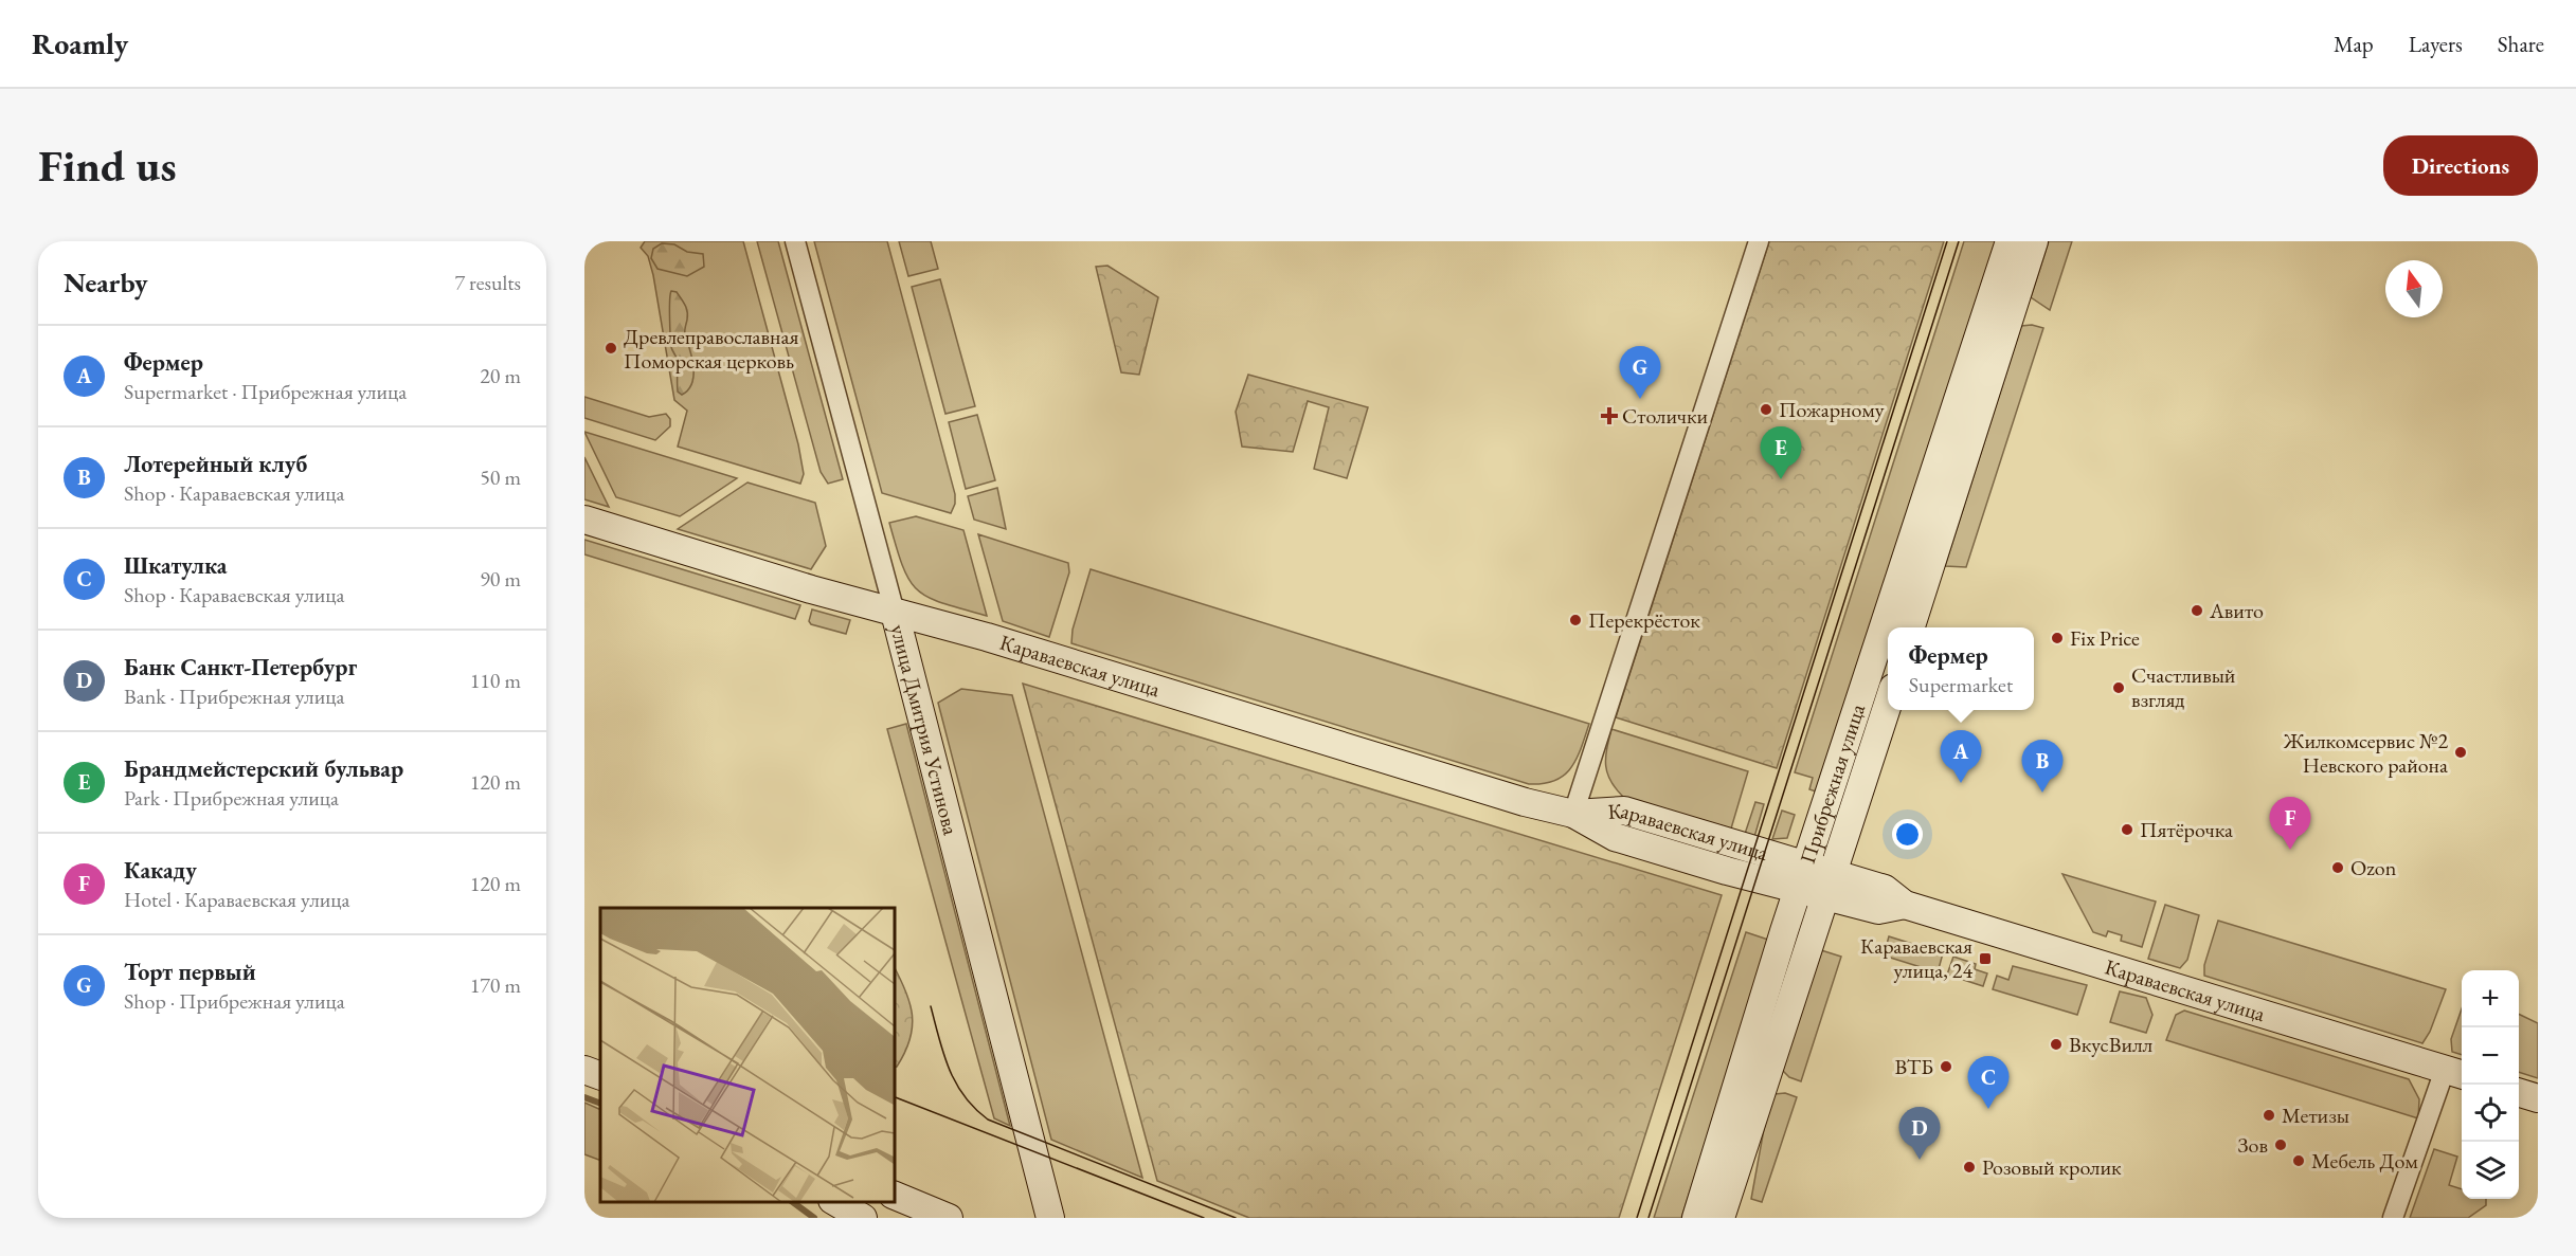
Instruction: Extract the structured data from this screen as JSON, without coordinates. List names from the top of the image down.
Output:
{
  "streets": {
    "street": ["Караваевская улица", "улица Дмитрия Устинова", "Прибрежная улица"]
  },
  "crossings": [
    ["Караваевская улица", "улица Дмитрия Устинова"],
    ["Караваевская улица", "Прибрежная улица"]
  ],
  "places": {
    "other": [
      "Древлеправославная Поморская церковь",
      "Пожарному",
      "Авито",
      "Перекрёсток",
      "Fix Price",
      "Счастливый взгляд",
      "Жилкомсервис №2 Невского района",
      "Пятёрочка",
      "Ozon",
      "ВкусВилл",
      "ВТБ",
      "Метизы",
      "Зов",
      "Мебель Дом",
      "Розовый кролик"
    ],
    "health": ["Столички"],
    "transit": ["Караваевская улица, 24"]
  },
  "north": "top",
  "page": {
    "header": "Roamly",
    "nav": ["Map", "Layers", "Share"],
    "buttons": "Directions",
    "title": "Find us",
    "heading": ["Nearby", "7 results"],
    "list": [
      {
        "mark": "A",
        "name": "Фермер",
        "note": "Supermarket · Прибрежная улица",
        "value": "20 m"
      },
      {
        "mark": "B",
        "name": "Лотерейный клуб",
        "note": "Shop · Караваевская улица",
        "value": "50 m"
      },
      {
        "mark": "C",
        "name": "Шкатулка",
        "note": "Shop · Караваевская улица",
        "value": "90 m"
      },
      {
        "mark": "D",
        "name": "Банк Санкт-Петербург",
        "note": "Bank · Прибрежная улица",
        "value": "110 m"
      },
      {
        "mark": "E",
        "name": "Брандмейстерский бульвар",
        "note": "Park · Прибрежная улица",
        "value": "120 m"
      },
      {
        "mark": "F",
        "name": "Какаду",
        "note": "Hotel · Караваевская улица",
        "value": "120 m"
      },
      {
        "mark": "G",
        "name": "Торт первый",
        "note": "Shop · Прибрежная улица",
        "value": "170 m"
      }
    ],
    "pins": [
      "G",
      "E",
      "A",
      "B",
      "F",
      "C",
      "D"
    ],
    "popup": ["Фермер", "Supermarket"],
    "map_buttons": ["+", "−"]
  }
}
